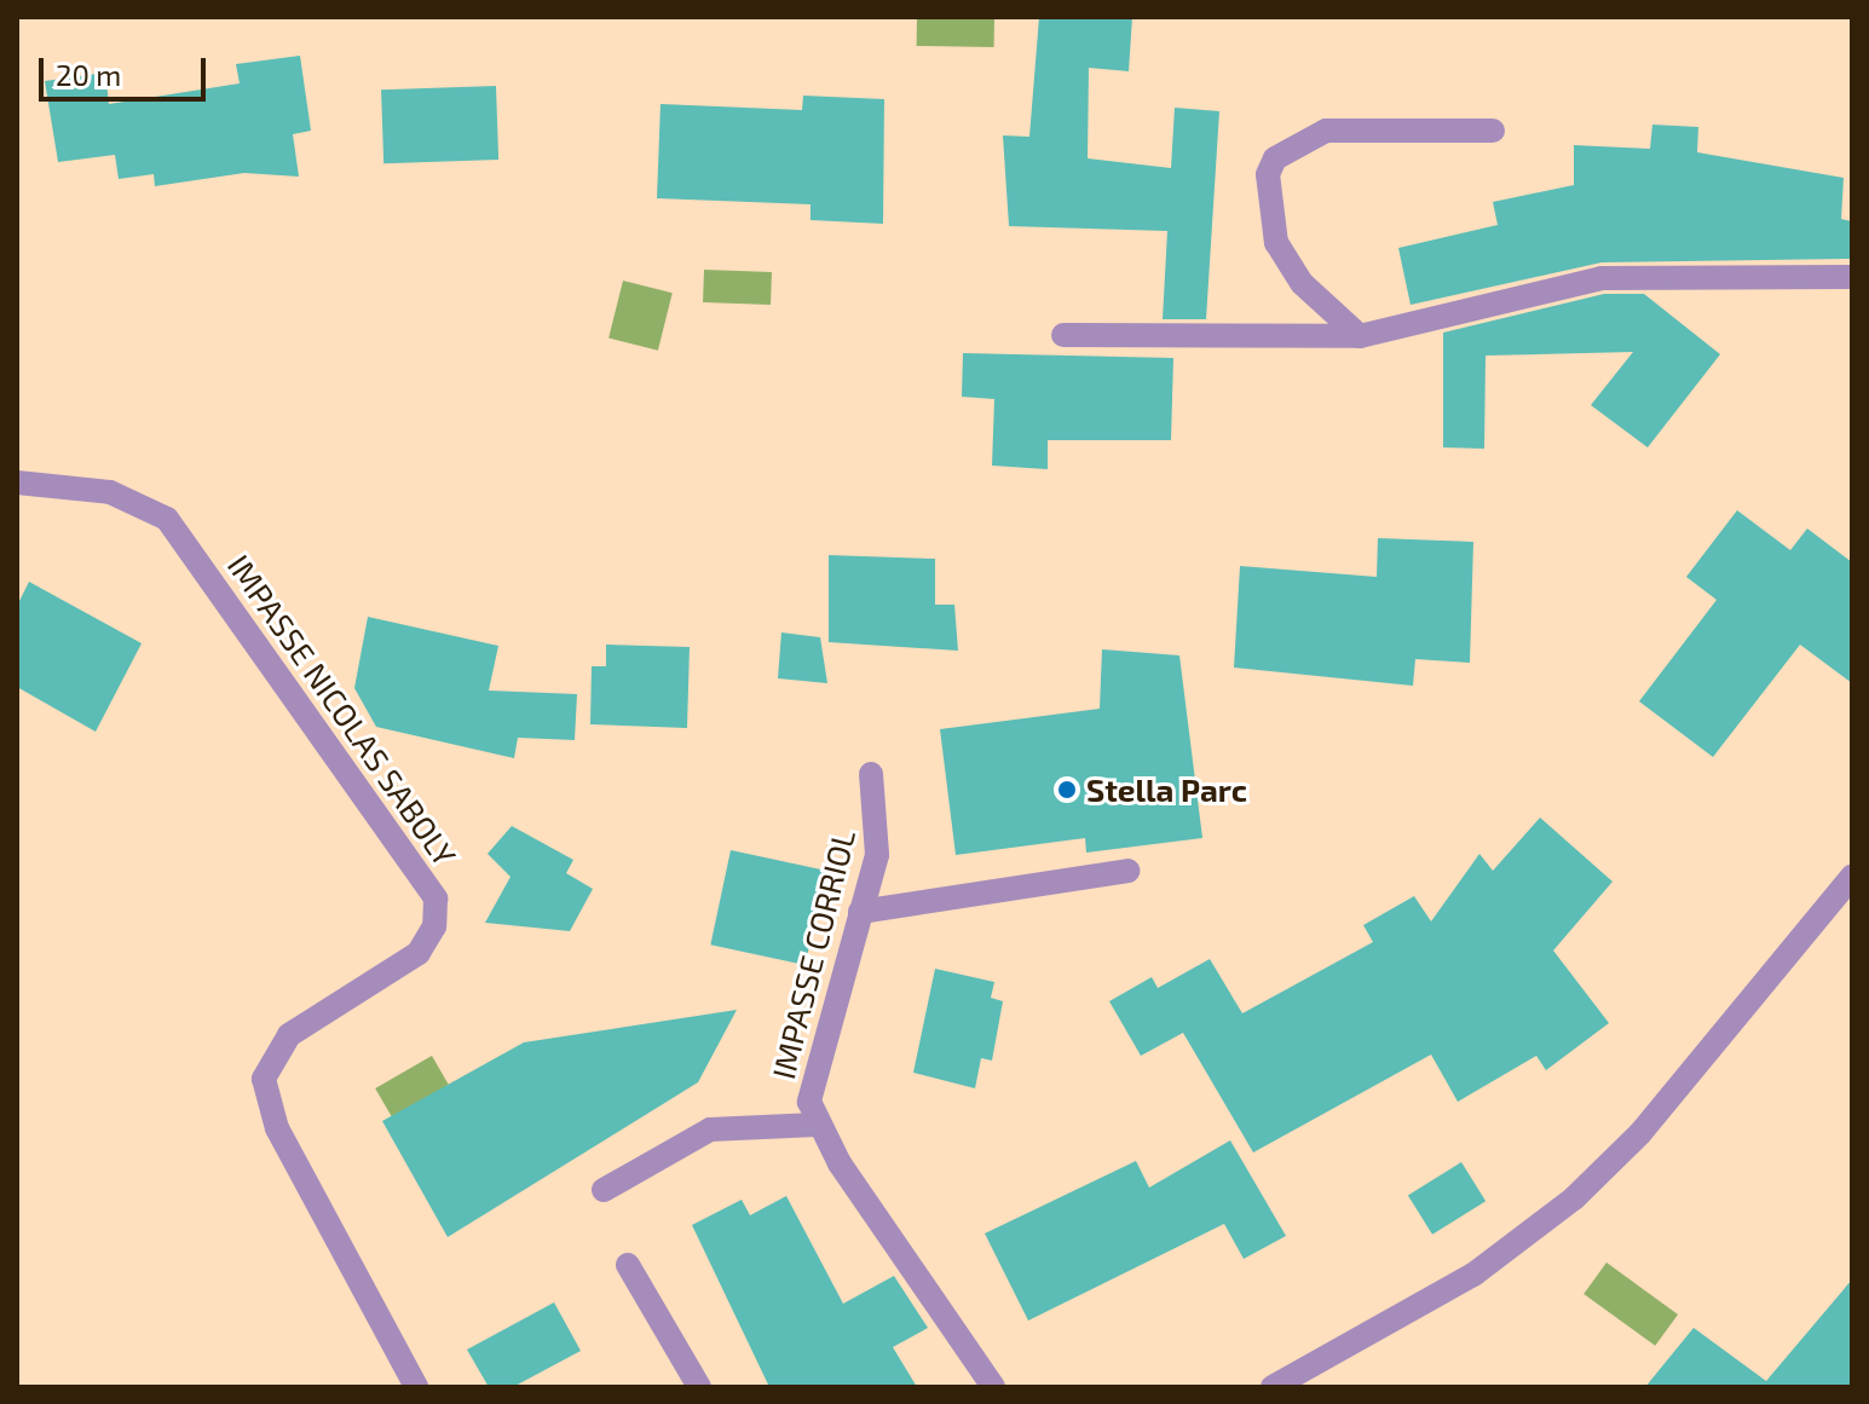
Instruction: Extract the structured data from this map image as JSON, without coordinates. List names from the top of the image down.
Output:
{
  "streets": {
    "street": ["IMPASSE NICOLAS SABOLY", "IMPASSE CORRIOL"]
  },
  "places": ["Stella Parc"],
  "scale_bar": "20 m"
}
